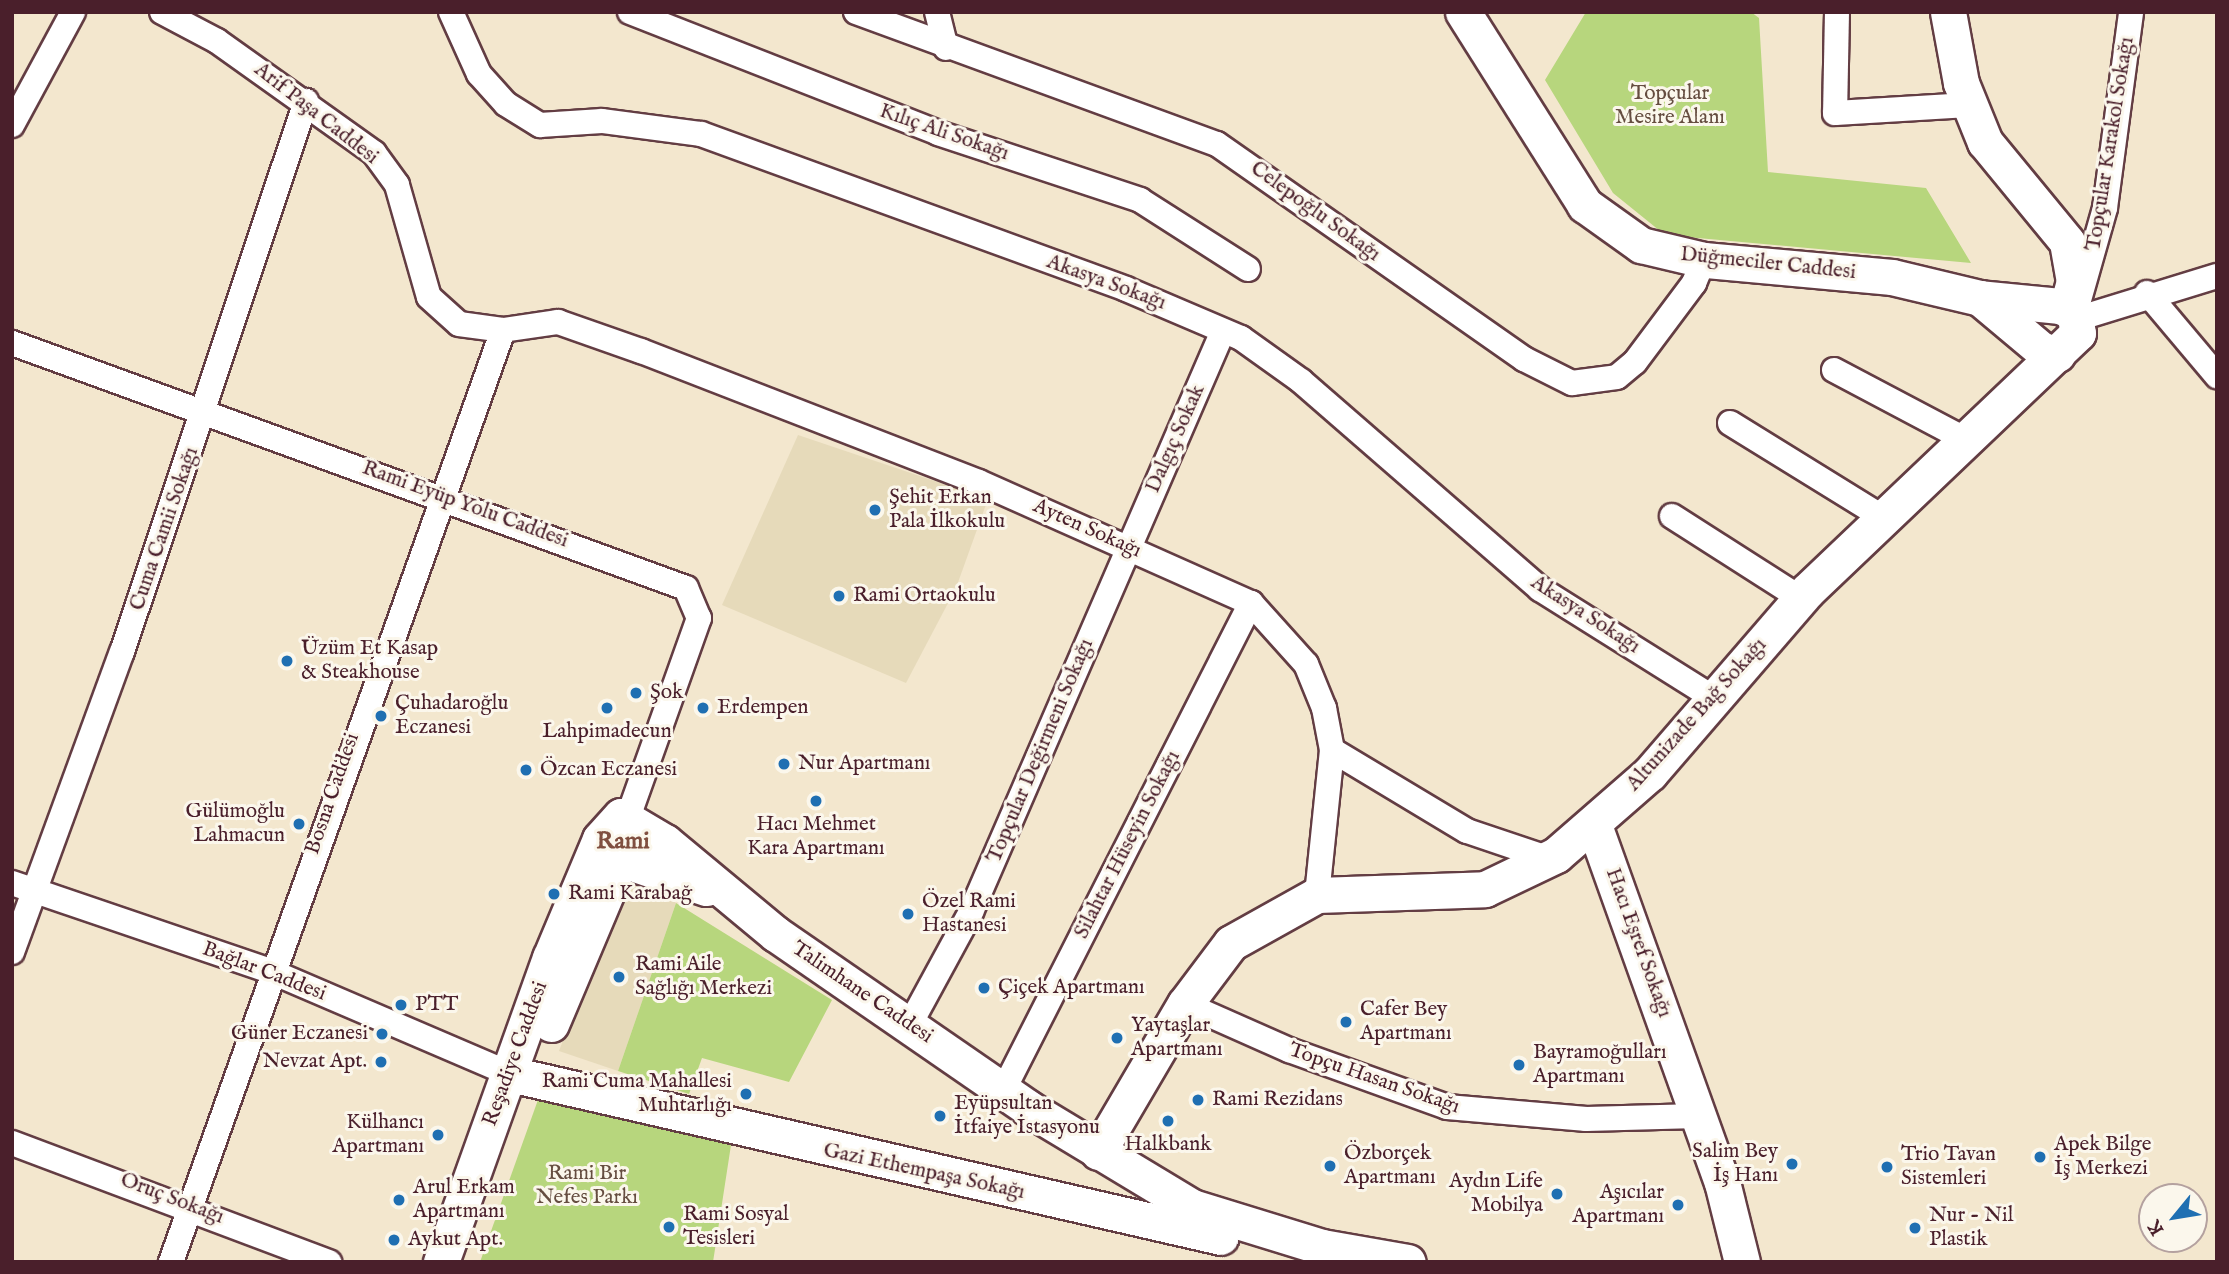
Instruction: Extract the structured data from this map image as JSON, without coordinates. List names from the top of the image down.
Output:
{
  "streets": {
    "street": [
      "Arif Paşa Caddesi",
      "Kılıç Ali Sokağı",
      "Topçular Karakol Sokağı",
      "Celepoğlu Sokağı",
      "Düğmeciler Caddesi",
      "Akasya Sokağı",
      "Dalgıç Sokak",
      "Rami Eyüp Yolu Caddesi",
      "Cuma Camii Sokağı",
      "Ayten Sokağı",
      "Altunizade Bağ Sokağı",
      "Topçular Değirmeni Sokağı",
      "Bosna Caddesi",
      "Silahtar Hüseyin Sokağı",
      "Hacı Eşref Sokağı",
      "Bağlar Caddesi",
      "Talimhane Caddesi",
      "Reşadiye Caddesi",
      "Topçu Hasan Sokağı",
      "Gazi Ethempaşa Sokağı",
      "Oruç Sokağı"
    ]
  },
  "crossings": [
    ["Arif Paşa Caddesi", "Cuma Camii Sokağı"],
    ["Arif Paşa Caddesi", "Ayten Sokağı"],
    ["Arif Paşa Caddesi", "Bosna Caddesi"],
    ["Topçular Karakol Sokağı", "Düğmeciler Caddesi"],
    ["Topçular Karakol Sokağı", "Altunizade Bağ Sokağı"],
    ["Celepoğlu Sokağı", "Düğmeciler Caddesi"],
    ["Düğmeciler Caddesi", "Altunizade Bağ Sokağı"],
    ["Akasya Sokağı", "Dalgıç Sokak"],
    ["Akasya Sokağı", "Altunizade Bağ Sokağı"],
    ["Dalgıç Sokak", "Ayten Sokağı"],
    ["Dalgıç Sokak", "Topçular Değirmeni Sokağı"],
    ["Rami Eyüp Yolu Caddesi", "Cuma Camii Sokağı"],
    ["Rami Eyüp Yolu Caddesi", "Bosna Caddesi"],
    ["Rami Eyüp Yolu Caddesi", "Reşadiye Caddesi"],
    ["Cuma Camii Sokağı", "Bağlar Caddesi"],
    ["Ayten Sokağı", "Altunizade Bağ Sokağı"],
    ["Ayten Sokağı", "Topçular Değirmeni Sokağı"],
    ["Ayten Sokağı", "Bosna Caddesi"],
    ["Ayten Sokağı", "Silahtar Hüseyin Sokağı"],
    ["Altunizade Bağ Sokağı", "Hacı Eşref Sokağı"],
    ["Altunizade Bağ Sokağı", "Talimhane Caddesi"],
    ["Altunizade Bağ Sokağı", "Topçu Hasan Sokağı"],
    ["Topçular Değirmeni Sokağı", "Talimhane Caddesi"],
    ["Bosna Caddesi", "Bağlar Caddesi"],
    ["Bosna Caddesi", "Oruç Sokağı"],
    ["Silahtar Hüseyin Sokağı", "Talimhane Caddesi"],
    ["Hacı Eşref Sokağı", "Topçu Hasan Sokağı"],
    ["Bağlar Caddesi", "Reşadiye Caddesi"],
    ["Bağlar Caddesi", "Gazi Ethempaşa Sokağı"],
    ["Talimhane Caddesi", "Gazi Ethempaşa Sokağı"],
    ["Reşadiye Caddesi", "Gazi Ethempaşa Sokağı"]
  ],
  "districts": ["Rami"],
  "parks": ["Topçular Mesire Alanı", "Rami Bir Nefes Parkı"],
  "places": [
    "Şehit Erkan Pala İlkokulu",
    "Rami Ortaokulu",
    "Üzüm Et Kasap & Steakhouse",
    "Şok",
    "Lahpimadecun",
    "Erdempen",
    "Çuhadaroğlu Eczanesi",
    "Nur Apartmanı",
    "Özcan Eczanesi",
    "Hacı Mehmet Kara Apartmanı",
    "Gülümoğlu Lahmacun",
    "Rami Karabağ",
    "Özel Rami Hastanesi",
    "Rami Aile Sağlığı Merkezi",
    "Çiçek Apartmanı",
    "PTT",
    "Cafer Bey Apartmanı",
    "Güner Eczanesi",
    "Yaytaşlar Apartmanı",
    "Nevzat Apt.",
    "Bayramoğulları Apartmanı",
    "Rami Cuma Mahallesi Muhtarlığı",
    "Rami Rezidans",
    "Eyüpsultan İtfaiye İstasyonu",
    "Halkbank",
    "Külhancı Apartmanı",
    "Apek Bilge İş Merkezi",
    "Salim Bey İş Hanı",
    "Özborçek Apartmanı",
    "Trio Tavan Sistemleri",
    "Aydın Life Mobilya",
    "Arul Erkam Apartmanı",
    "Aşıcılar Apartmanı",
    "Rami Sosyal Tesisleri",
    "Nur - Nil Plastik",
    "Aykut Apt."
  ],
  "north": "bottom left"
}
